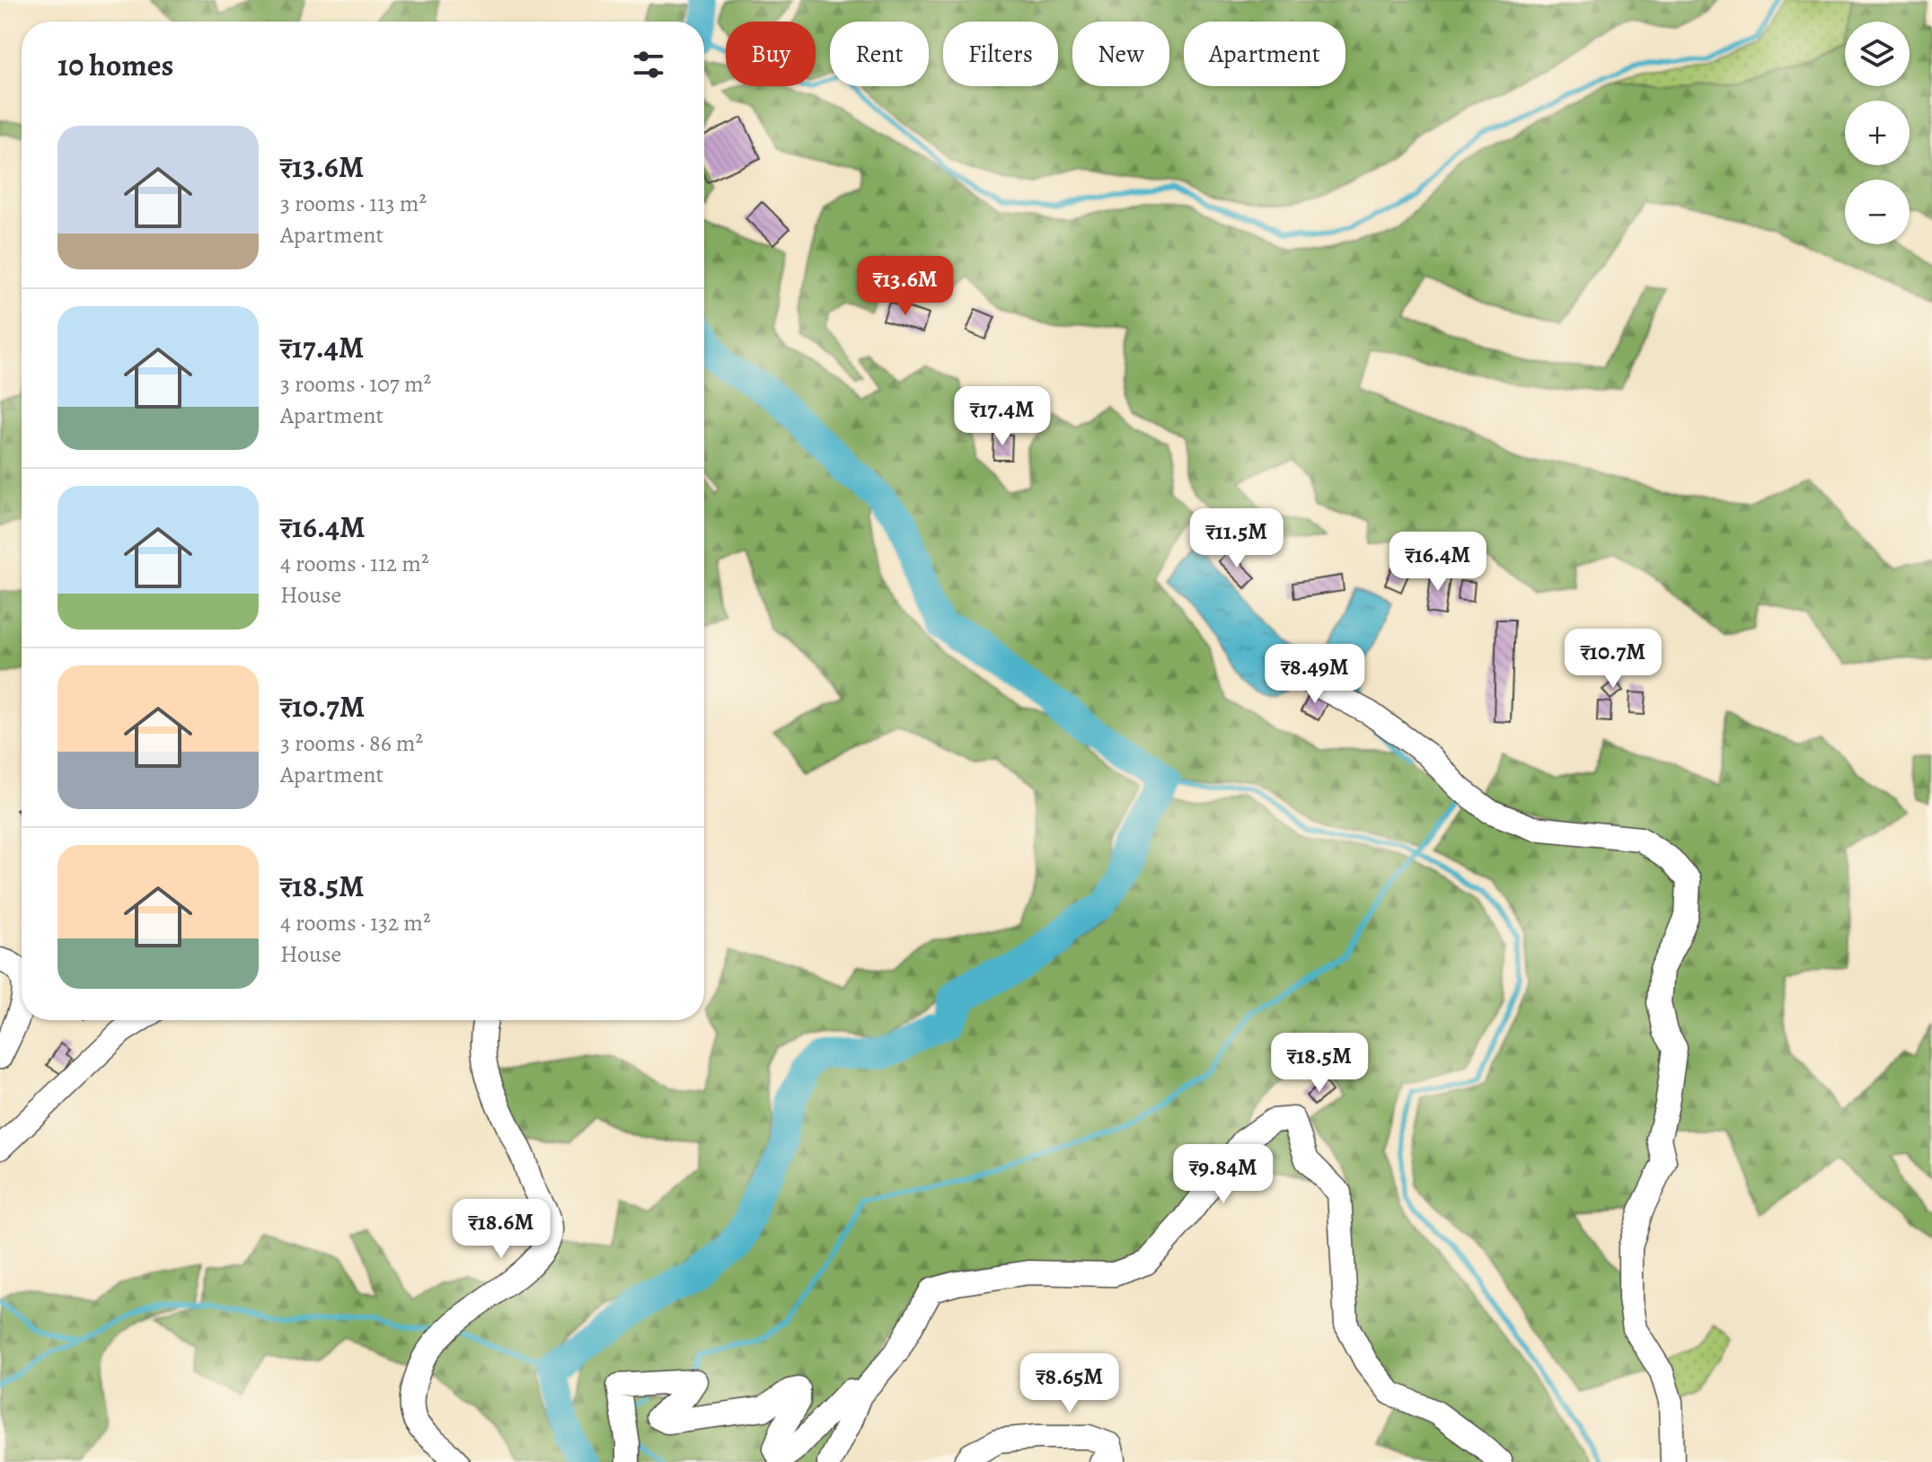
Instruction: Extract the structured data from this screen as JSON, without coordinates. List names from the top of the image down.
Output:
{
  "page": {
    "map_buttons": ["+", "−"],
    "chip": [
      "Buy",
      "Rent",
      "Filters",
      "New",
      "Apartment"
    ],
    "heading": "10 homes",
    "list": [
      {
        "name": "₹13.6M",
        "note": "3 rooms · 113 m² · Apartment"
      },
      {
        "name": "₹17.4M",
        "note": "3 rooms · 107 m² · Apartment"
      },
      {
        "name": "₹16.4M",
        "note": "4 rooms · 112 m² · House"
      },
      {
        "name": "₹10.7M",
        "note": "3 rooms · 86 m² · Apartment"
      },
      {
        "name": "₹18.5M",
        "note": "4 rooms · 132 m² · House"
      }
    ],
    "price": [
      "₹13.6M",
      "₹17.4M",
      "₹11.5M",
      "₹16.4M",
      "₹10.7M",
      "₹8.49M",
      "₹18.5M",
      "₹9.84M",
      "₹18.6M",
      "₹8.65M"
    ]
  }
}
